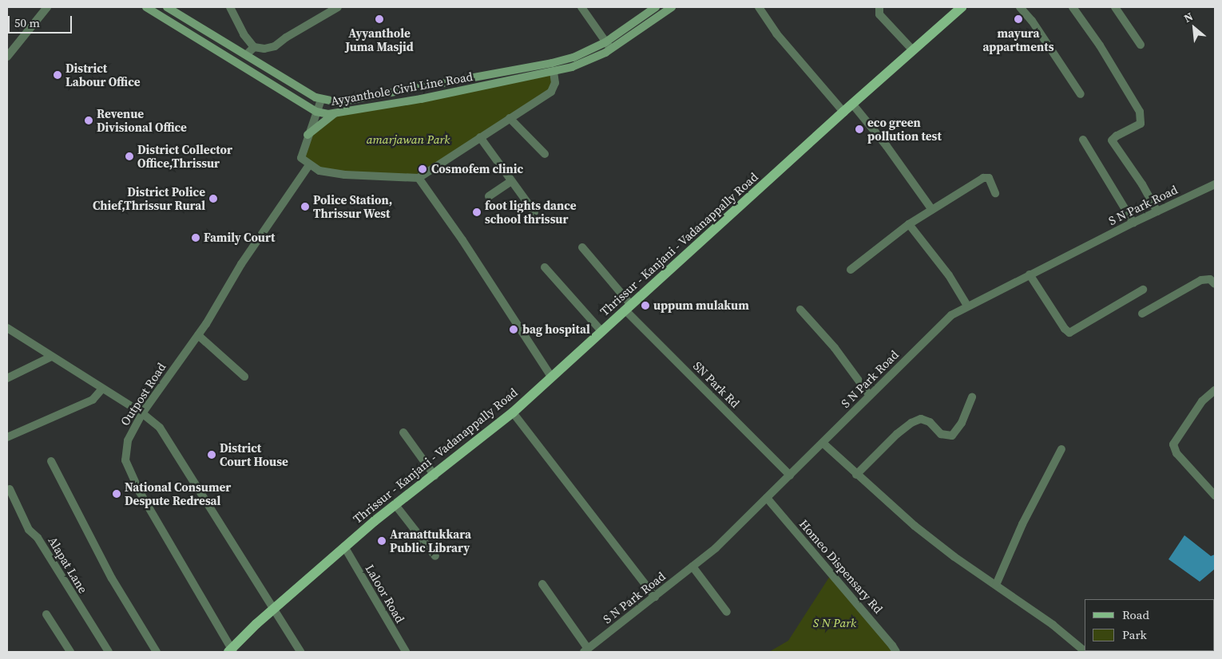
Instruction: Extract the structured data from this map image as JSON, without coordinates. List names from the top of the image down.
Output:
{
  "streets": {
    "main road": ["Ayyanthole Civil Line Road", "Thrissur - Kanjani - Vadanappally Road"],
    "street": [
      "S N Park Road",
      "SN Park Rd",
      "Outpost Road",
      "Alapat Lane",
      "Homeo Dispensary Rd",
      "Laloor Road"
    ]
  },
  "crossings": [
    ["S N Park Road", "SN Park Rd"],
    ["S N Park Road", "Homeo Dispensary Rd"],
    ["Thrissur - Kanjani - Vadanappally Road", "SN Park Rd"],
    ["Thrissur - Kanjani - Vadanappally Road", "Outpost Road"],
    ["Thrissur - Kanjani - Vadanappally Road", "Laloor Road"]
  ],
  "parks": ["amarjawan Park", "S N Park"],
  "places": [
    "Ayyanthole Juma Masjid",
    "mayura appartments",
    "District Labour Office",
    "Revenue Divisional Office",
    "eco green pollution test",
    "District Collector Office,Thrissur",
    "Cosmofem clinic",
    "District Police Chief,Thrissur Rural",
    "Police Station, Thrissur West",
    "foot lights dance school thrissur",
    "Family Court",
    "uppum mulakum",
    "bag hospital",
    "District Court House",
    "National Consumer Despute Redresal",
    "Aranattukkara Public Library"
  ],
  "legend": ["Road", "Park"],
  "scale_bar": "50 m",
  "north": "top left"
}
